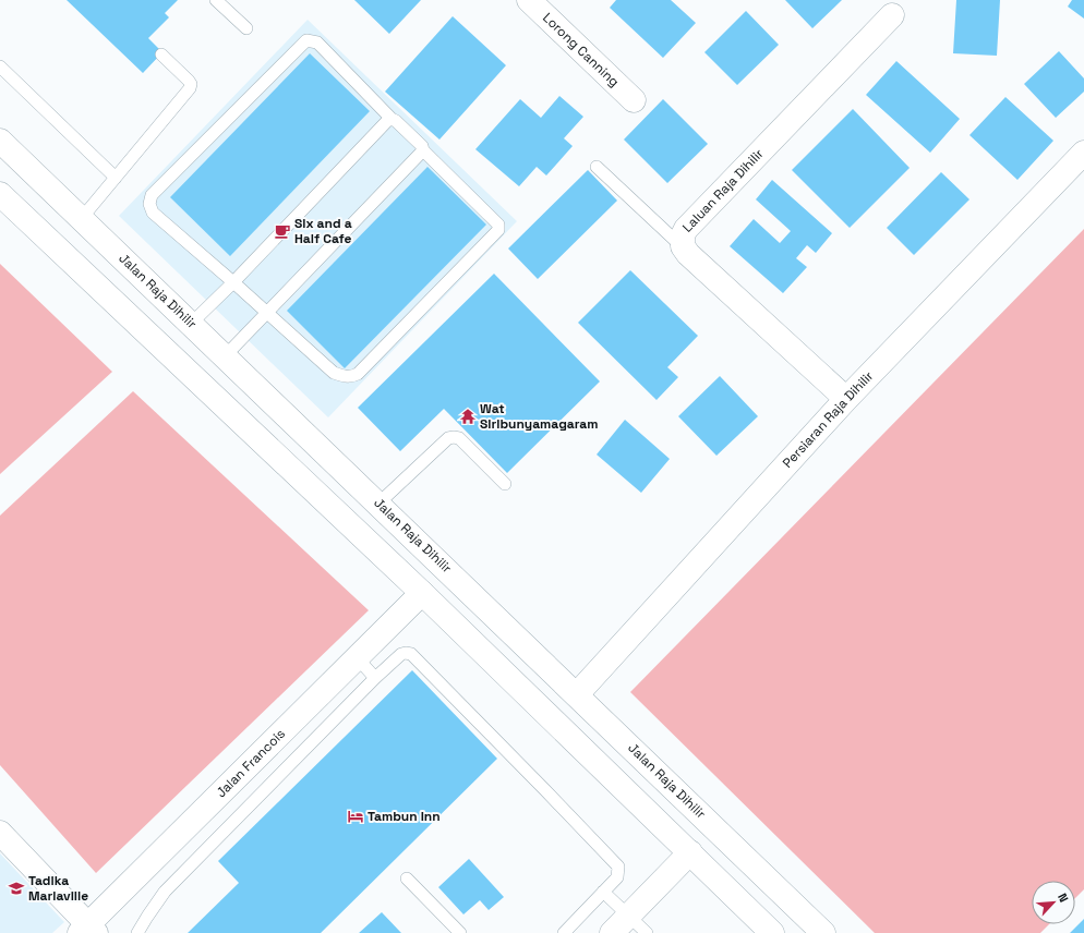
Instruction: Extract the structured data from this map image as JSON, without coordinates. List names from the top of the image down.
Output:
{
  "streets": {
    "main road": [
      "Lorong Canning",
      "Laluan Raja Dihilir",
      "Jalan Raja Dihilir",
      "Persiaran Raja Dihilir",
      "Jalan Francois"
    ]
  },
  "crossings": [
    ["Laluan Raja Dihilir", "Persiaran Raja Dihilir"],
    ["Jalan Raja Dihilir", "Persiaran Raja Dihilir"]
  ],
  "places": {
    "cafe": ["Six and a Half Cafe"],
    "temple": ["Wat Siribunyamagaram"],
    "hotel": ["Tambun Inn"],
    "school or university": ["Tadika Mariaville"]
  },
  "north": "top right"
}
